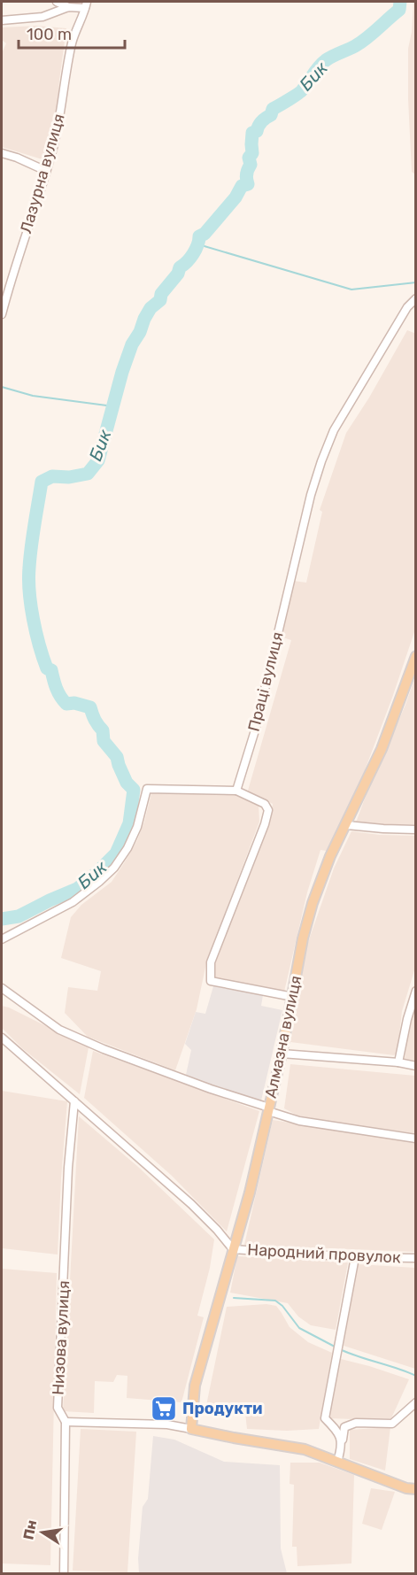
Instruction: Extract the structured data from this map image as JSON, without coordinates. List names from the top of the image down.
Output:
{
  "streets": {
    "main road": ["Алмазна вулиця"],
    "street": [
      "Лазурна вулиця",
      "Праці вулиця",
      "Народний провулок",
      "Низова вулиця"
    ]
  },
  "crossings": [
    ["Алмазна вулиця", "Народний провулок"]
  ],
  "water": ["Бик"],
  "places": {
    "supermarket": ["Продукти"]
  },
  "scale_bar": "100 m",
  "north": "left"
}
